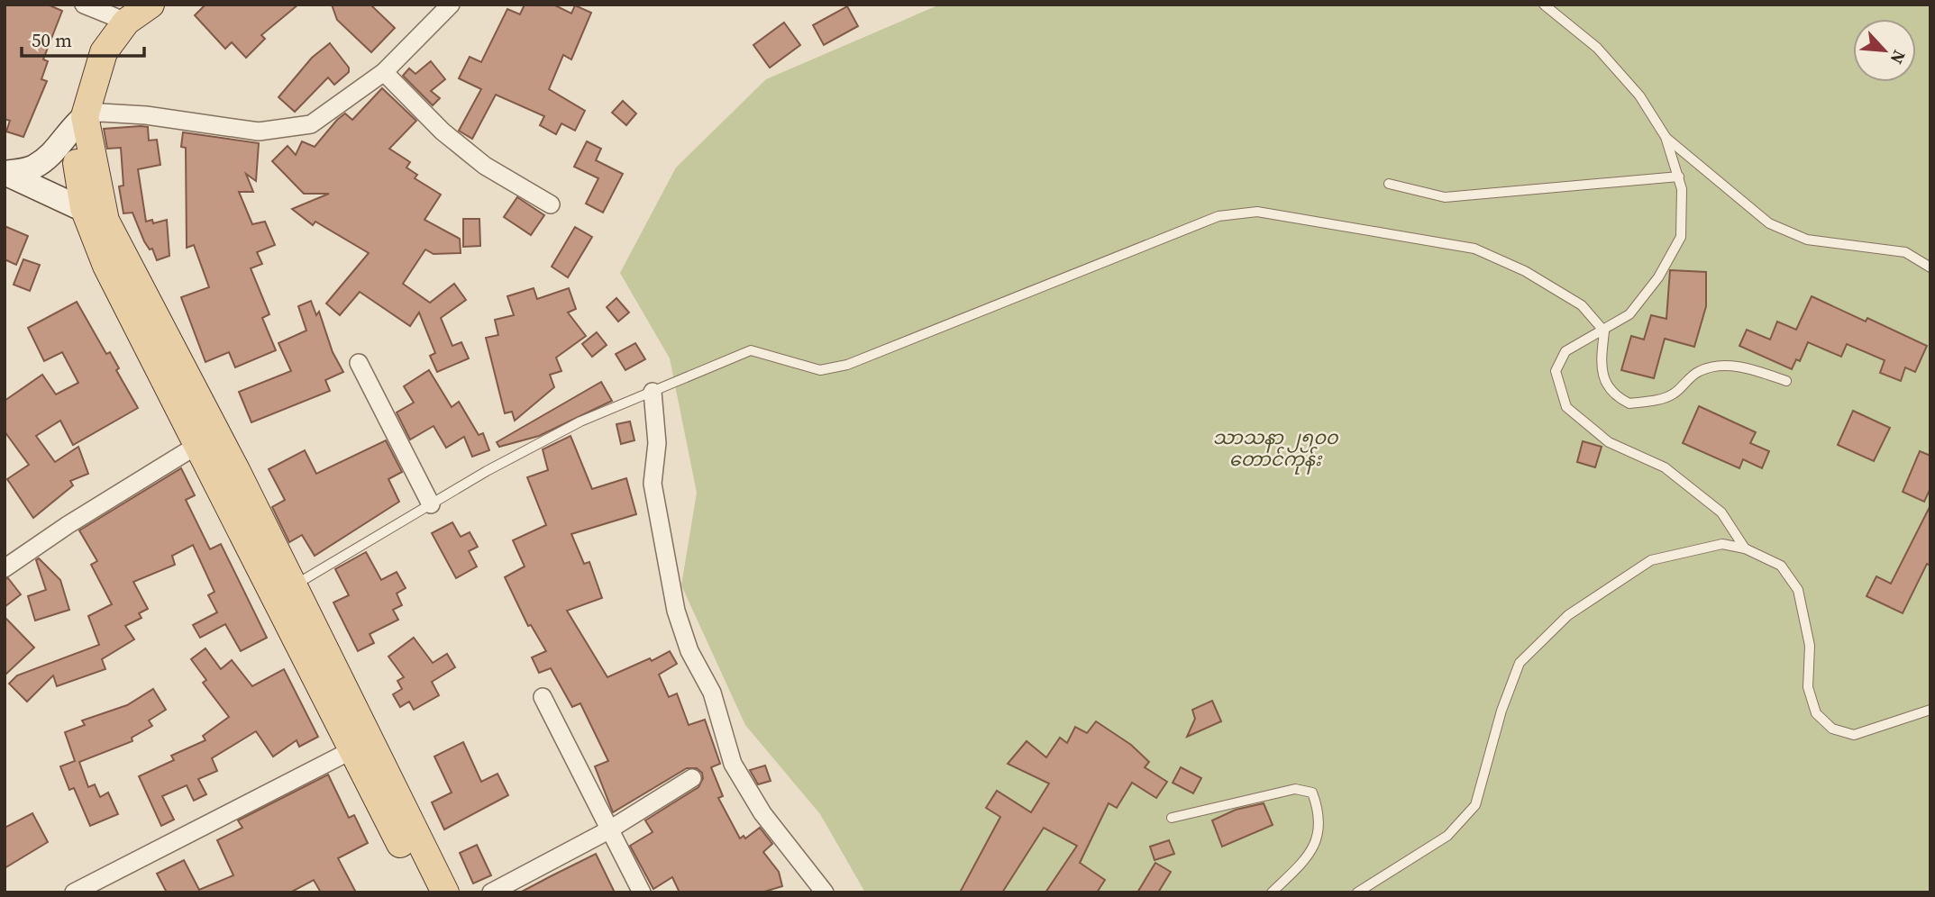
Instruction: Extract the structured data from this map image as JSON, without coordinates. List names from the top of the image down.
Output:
{
  "parks": ["သာသနာ ၂၅၀၀ တောင်ကုန်း"],
  "scale_bar": "50 m",
  "north": "bottom right"
}
